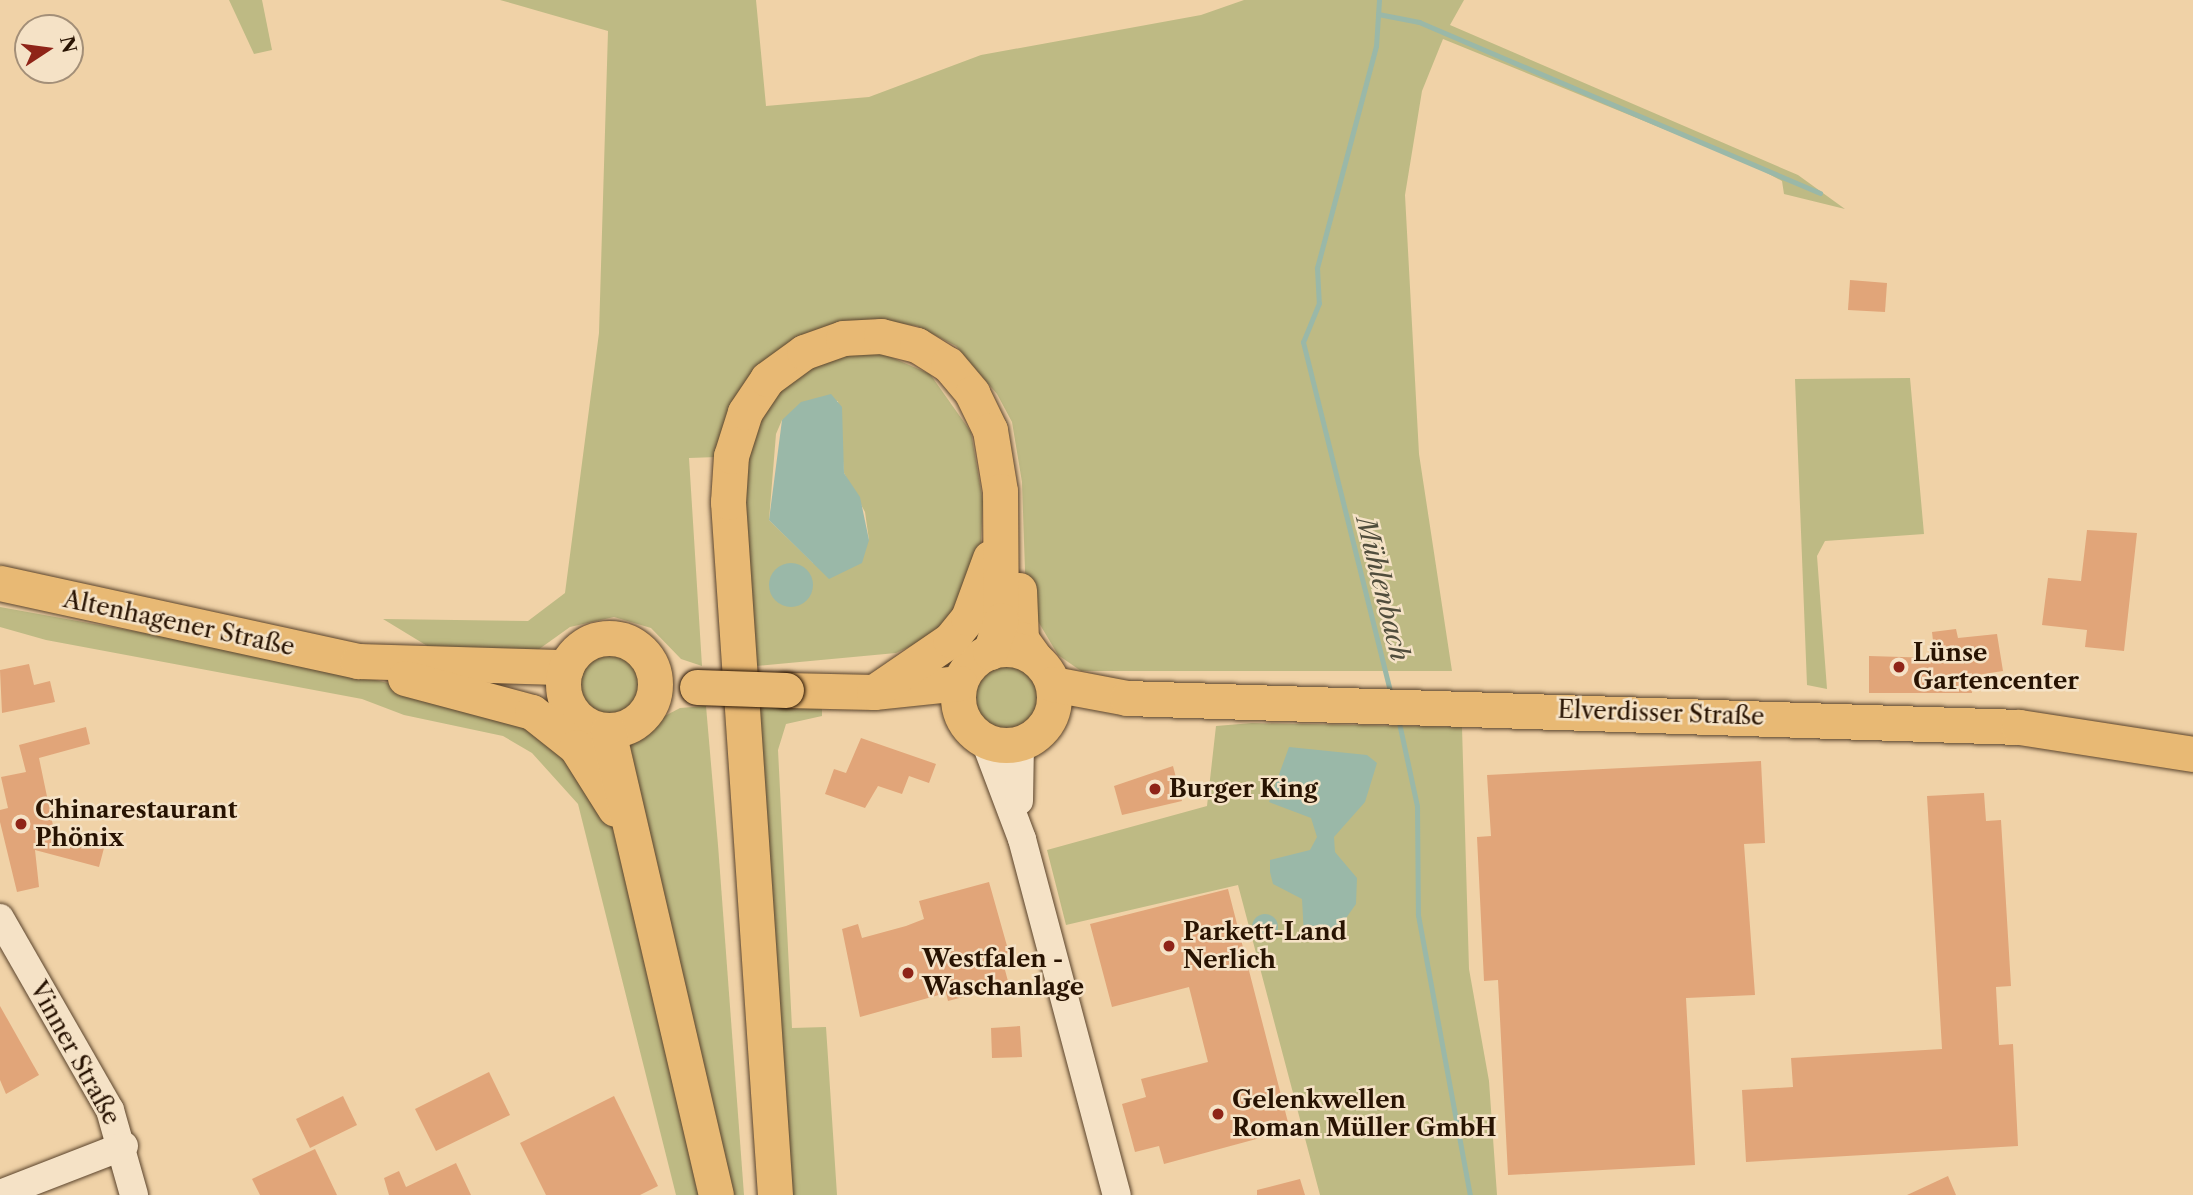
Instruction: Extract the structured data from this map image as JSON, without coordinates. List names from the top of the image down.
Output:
{
  "streets": {
    "main road": ["Altenhagener Straße", "Elverdisser Straße"],
    "street": ["Vinner Straße"]
  },
  "water": ["Mühlenbach"],
  "places": [
    "Lünse Gartencenter",
    "Burger King",
    "Chinarestaurant Phönix",
    "Parkett-Land Nerlich",
    "Westfalen - Waschanlage",
    "Gelenkwellen Roman Müller GmbH"
  ],
  "north": "right"
}
